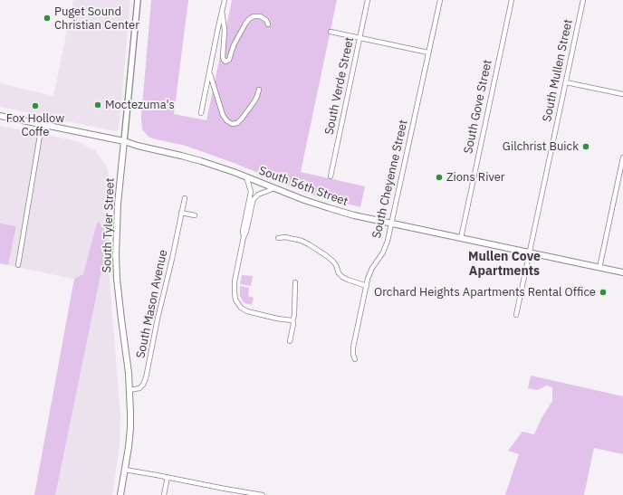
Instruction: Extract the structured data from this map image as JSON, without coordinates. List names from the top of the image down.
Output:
{
  "streets": {
    "main road": ["South 56th Street", "South Tyler Street"],
    "street": [
      "South Mullen Street",
      "South Verde Street",
      "South Gove Street",
      "South Cheyenne Street",
      "South Mason Avenue"
    ]
  },
  "crossings": [
    ["South Mullen Street", "South 56th Street"],
    ["South Gove Street", "South 56th Street"],
    ["South Cheyenne Street", "South 56th Street"],
    ["South 56th Street", "South Tyler Street"],
    ["South Tyler Street", "South Mason Avenue"]
  ],
  "districts": ["Mullen Cove Apartments"],
  "places": [
    "Puget Sound Christian Center",
    "Moctezuma's",
    "Fox Hollow Coffe",
    "Gilchrist Buick",
    "Zions River",
    "Orchard Heights Apartments Rental Office"
  ]
}
